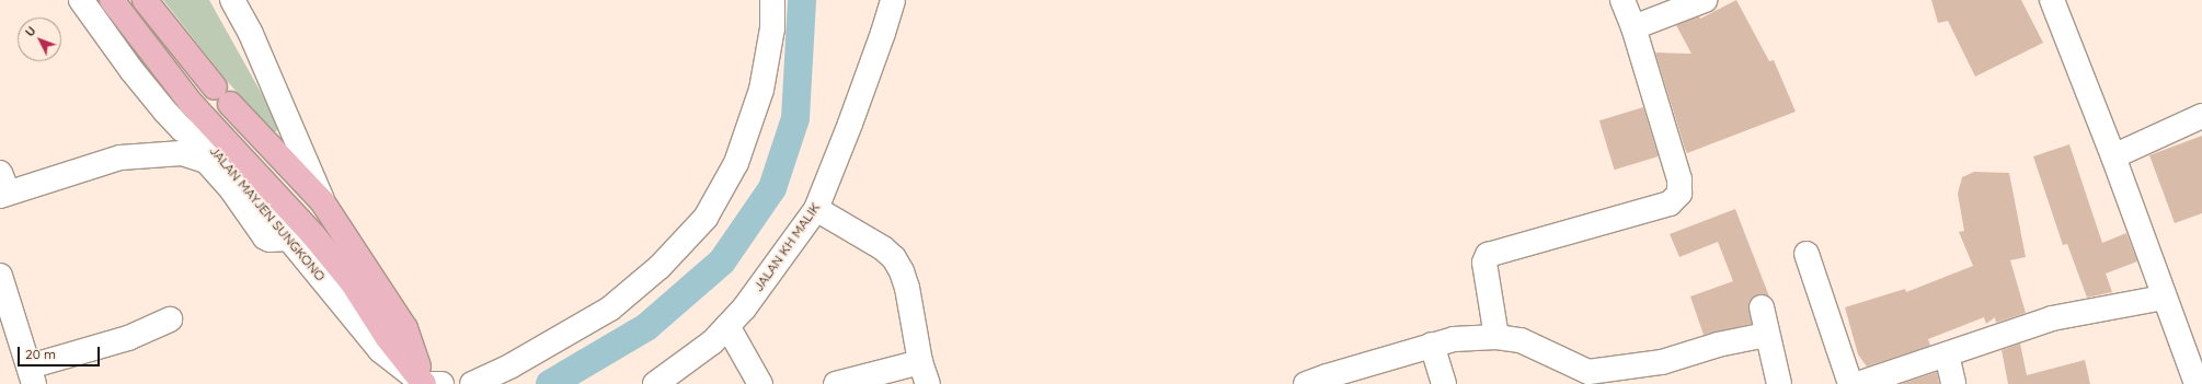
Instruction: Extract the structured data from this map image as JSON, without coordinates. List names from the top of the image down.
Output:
{
  "streets": {
    "street": ["JALAN MAYJEN SUNGKONO", "JALAN KH MALIK"]
  },
  "scale_bar": "20 m",
  "north": "top left"
}
